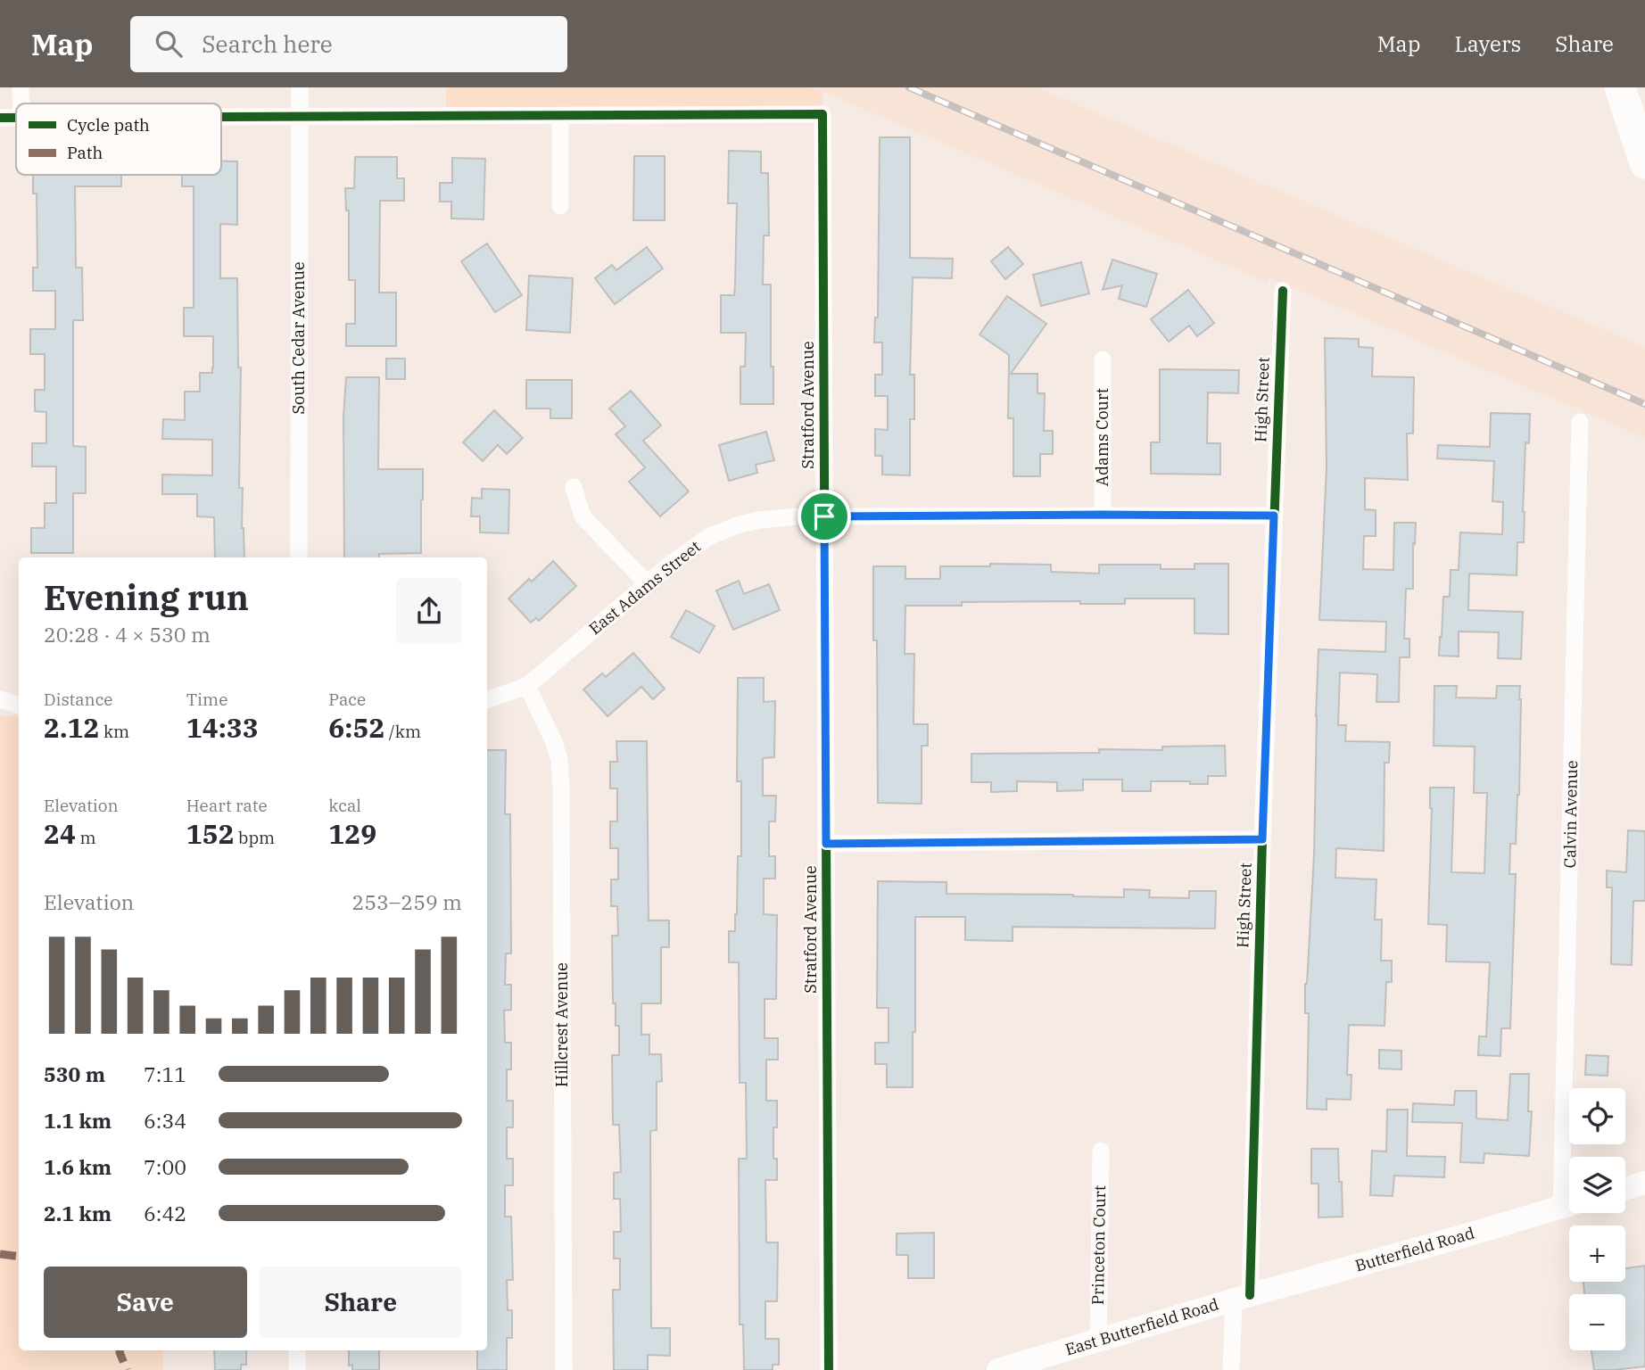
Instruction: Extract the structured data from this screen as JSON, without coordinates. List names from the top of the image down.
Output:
{
  "streets": {
    "main road": ["Butterfield Road", "East Butterfield Road"],
    "street": [
      "South Cedar Avenue",
      "High Street",
      "Stratford Avenue",
      "Adams Court",
      "East Adams Street",
      "Calvin Avenue",
      "Hillcrest Avenue",
      "Princeton Court"
    ]
  },
  "crossings": [
    ["High Street", "East Adams Street"],
    ["High Street", "Butterfield Road"],
    ["High Street", "East Butterfield Road"],
    ["Stratford Avenue", "East Adams Street"],
    ["Adams Court", "East Adams Street"],
    ["East Adams Street", "Hillcrest Avenue"],
    ["Princeton Court", "East Butterfield Road"],
    ["Butterfield Road", "East Butterfield Road"]
  ],
  "legend": ["Cycle path", "Path"],
  "page": {
    "header": "Map",
    "search": "Search here",
    "nav": ["Map", "Layers", "Share"],
    "heading": ["Evening run", "20:28 · 4 × 530 m"],
    "stats": [
      ["Distance", "2.12 km"],
      ["Time", "14:33"],
      ["Pace", "6:52 /km"],
      ["Elevation", "24 m"],
      ["Heart rate", "152 bpm"],
      ["kcal", "129"]
    ],
    "chart": ["Elevation", "253–259 m"],
    "list": [
      {
        "name": "530 m",
        "note": "7:11"
      },
      {
        "name": "1.1 km",
        "note": "6:34"
      },
      {
        "name": "1.6 km",
        "note": "7:00"
      },
      {
        "name": "2.1 km",
        "note": "6:42"
      }
    ],
    "map_buttons": ["+", "−"],
    "buttons": ["Save", "Share"]
  }
}
